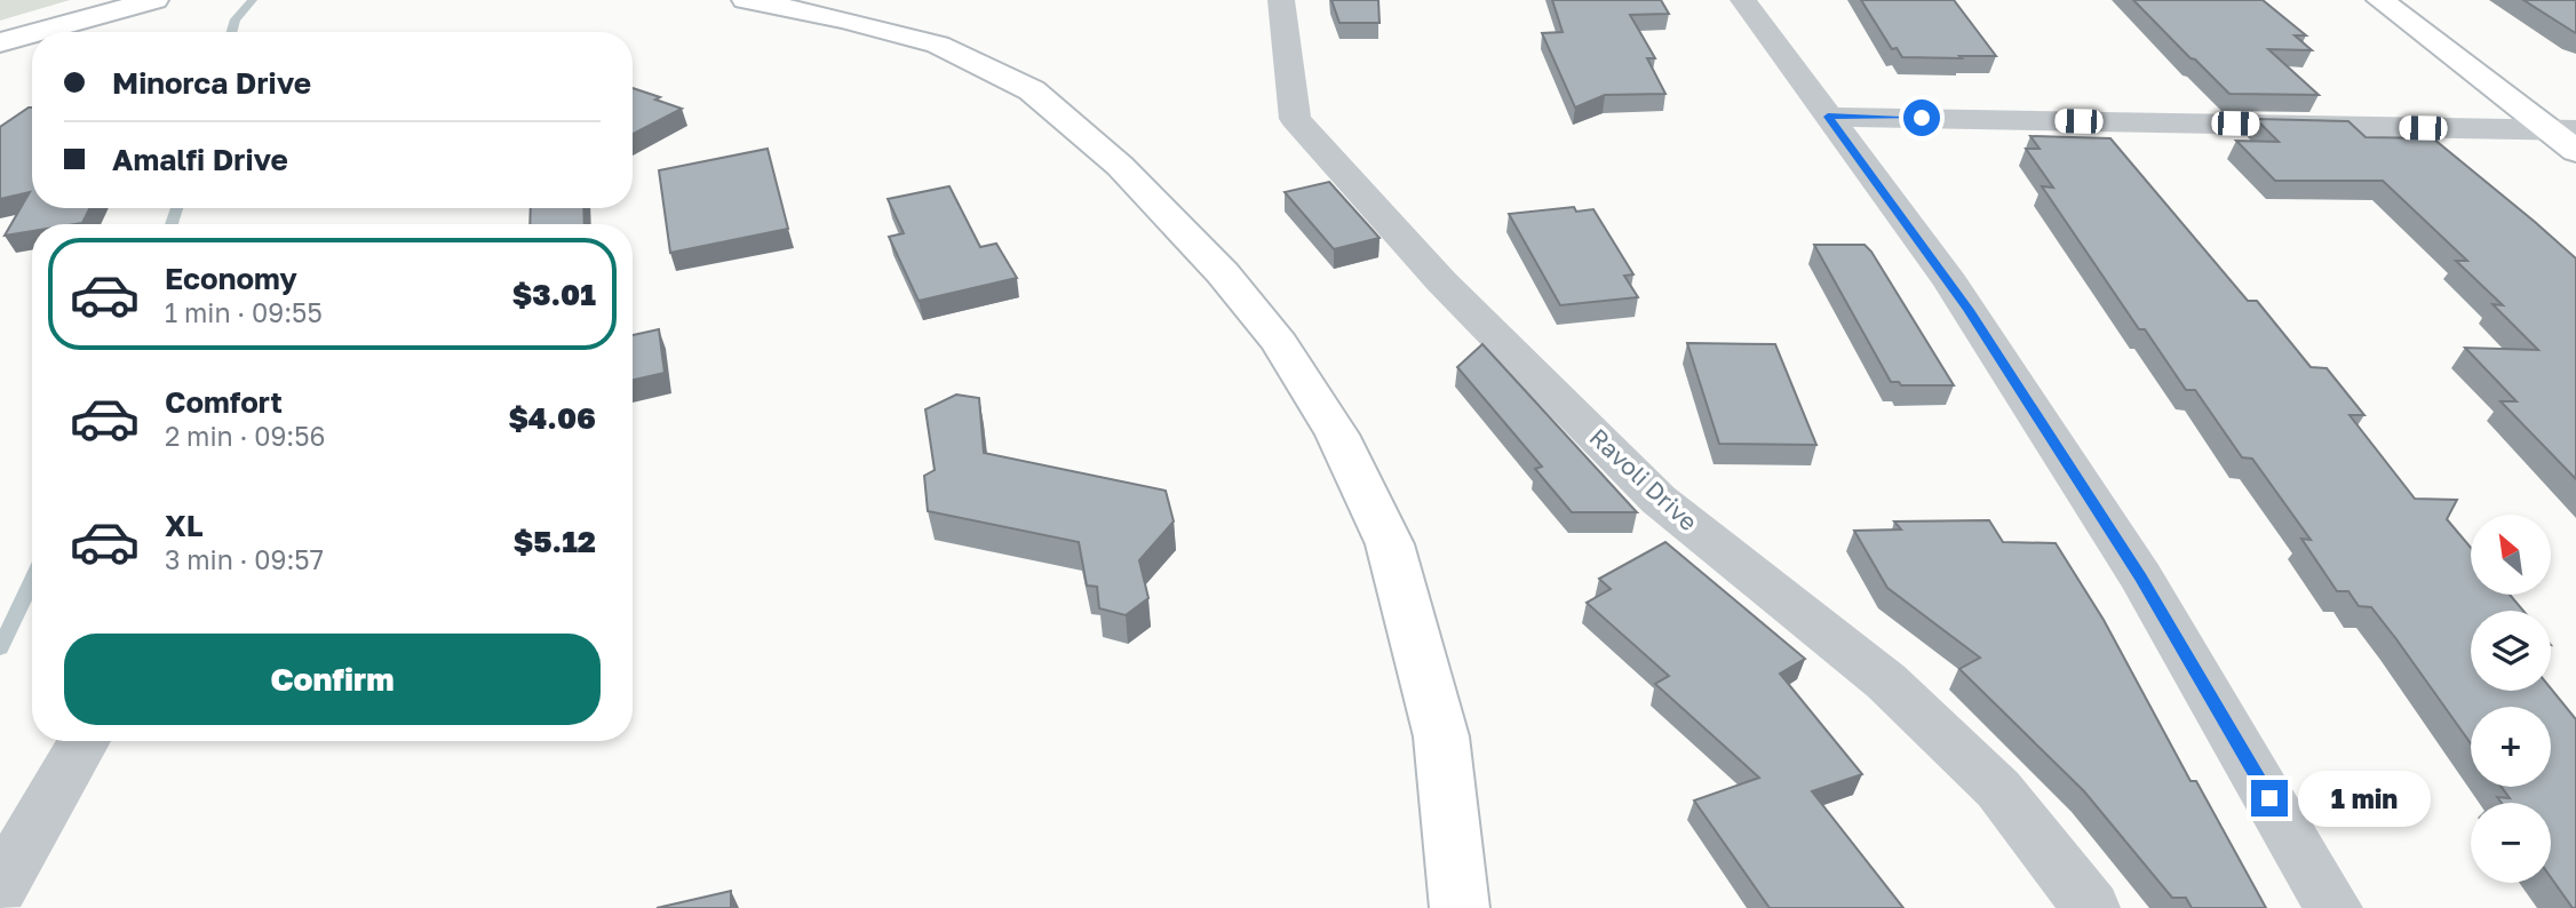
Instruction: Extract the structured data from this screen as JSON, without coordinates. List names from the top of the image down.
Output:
{
  "streets": {
    "street": ["Ravoli Drive"]
  },
  "north": "top left",
  "page": {
    "banner": ["Minorca Drive", "Amalfi Drive"],
    "list": [
      {
        "name": "Economy",
        "note": "1 min · 09:55",
        "value": "$3.01"
      },
      {
        "name": "Comfort",
        "note": "2 min · 09:56",
        "value": "$4.06"
      },
      {
        "name": "XL",
        "note": "3 min · 09:57",
        "value": "$5.12"
      }
    ],
    "map_buttons": ["+", "−"],
    "buttons": "Confirm",
    "bubble": "1 min"
  }
}
